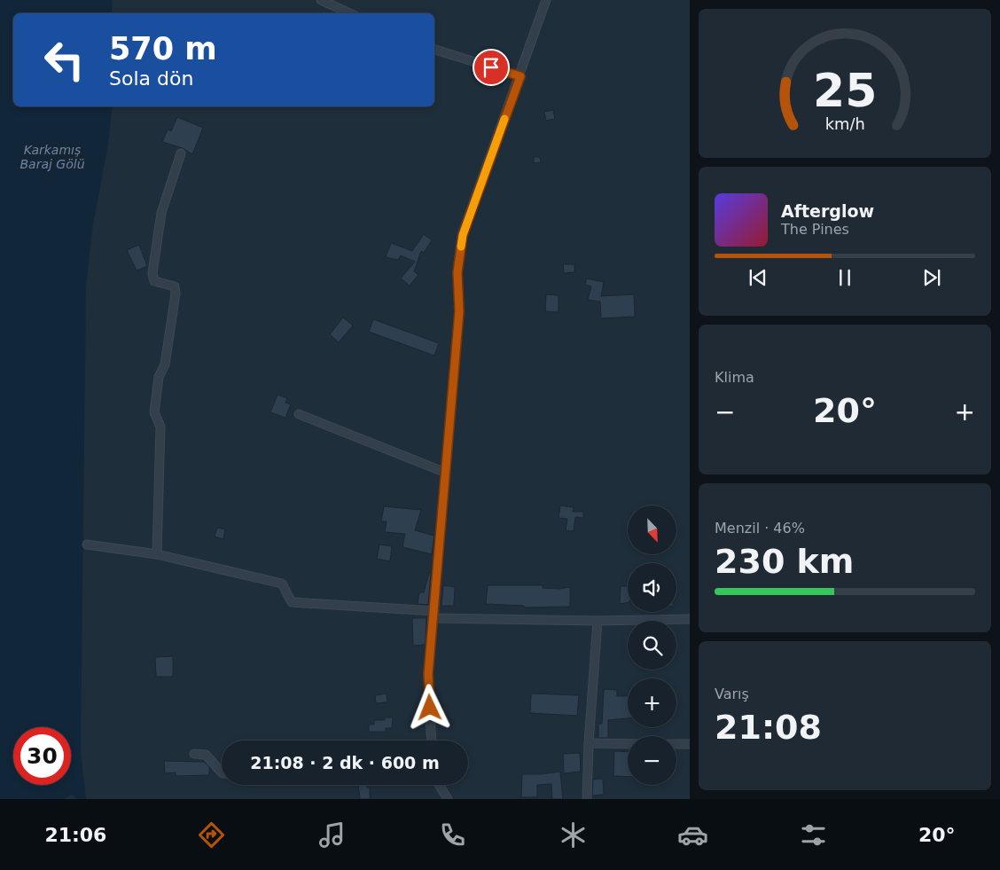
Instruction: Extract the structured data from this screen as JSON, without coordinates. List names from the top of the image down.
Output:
{
  "water": ["Karkamış Baraj Gölü"],
  "north": "bottom right",
  "page": {
    "turn": ["570 m", "Sola dön"],
    "song": ["Afterglow", "The Pines"],
    "tile": [
      "Klima",
      ["Menzil · 46%", "230 km"],
      ["Varış", "21:08"]
    ],
    "heat": ["−", "20°", "+"],
    "map_buttons": ["+", "−"],
    "limit": "30",
    "trip": "21:08 · 2 dk · 600 m",
    "tabs": ["21:06", "20°"],
    "gauge": ["25", "km/h"]
  }
}
